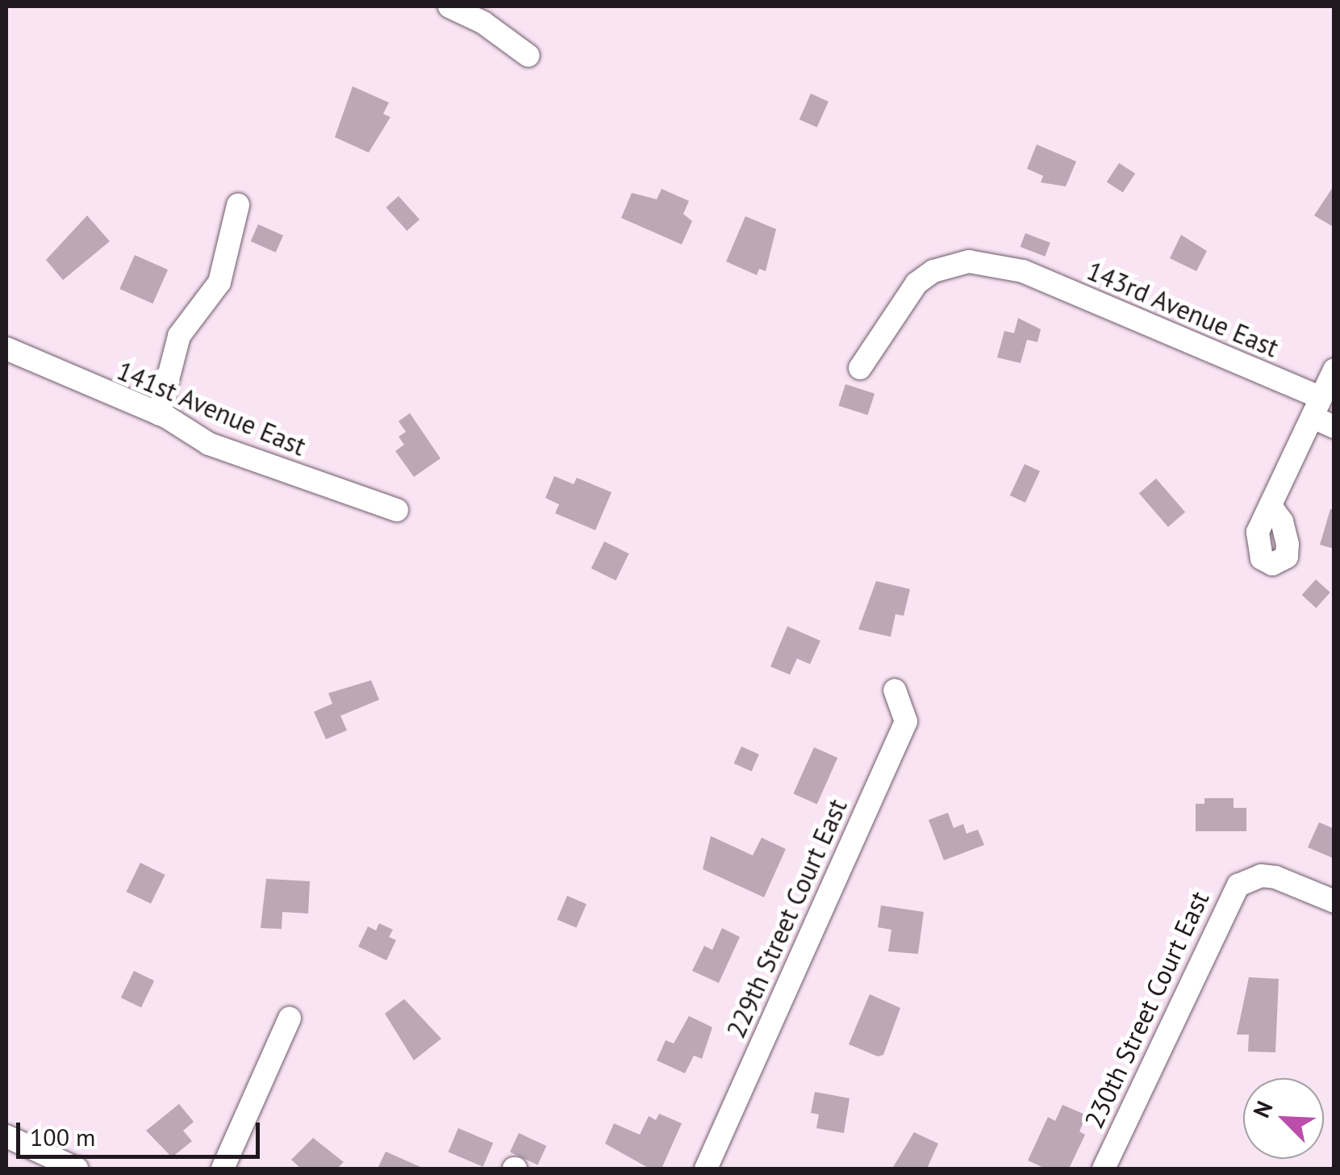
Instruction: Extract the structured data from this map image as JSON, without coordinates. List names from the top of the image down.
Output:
{
  "streets": {
    "street": [
      "143rd Avenue East",
      "141st Avenue East",
      "229th Street Court East",
      "230th Street Court East"
    ]
  },
  "scale_bar": "100 m",
  "north": "top left"
}
